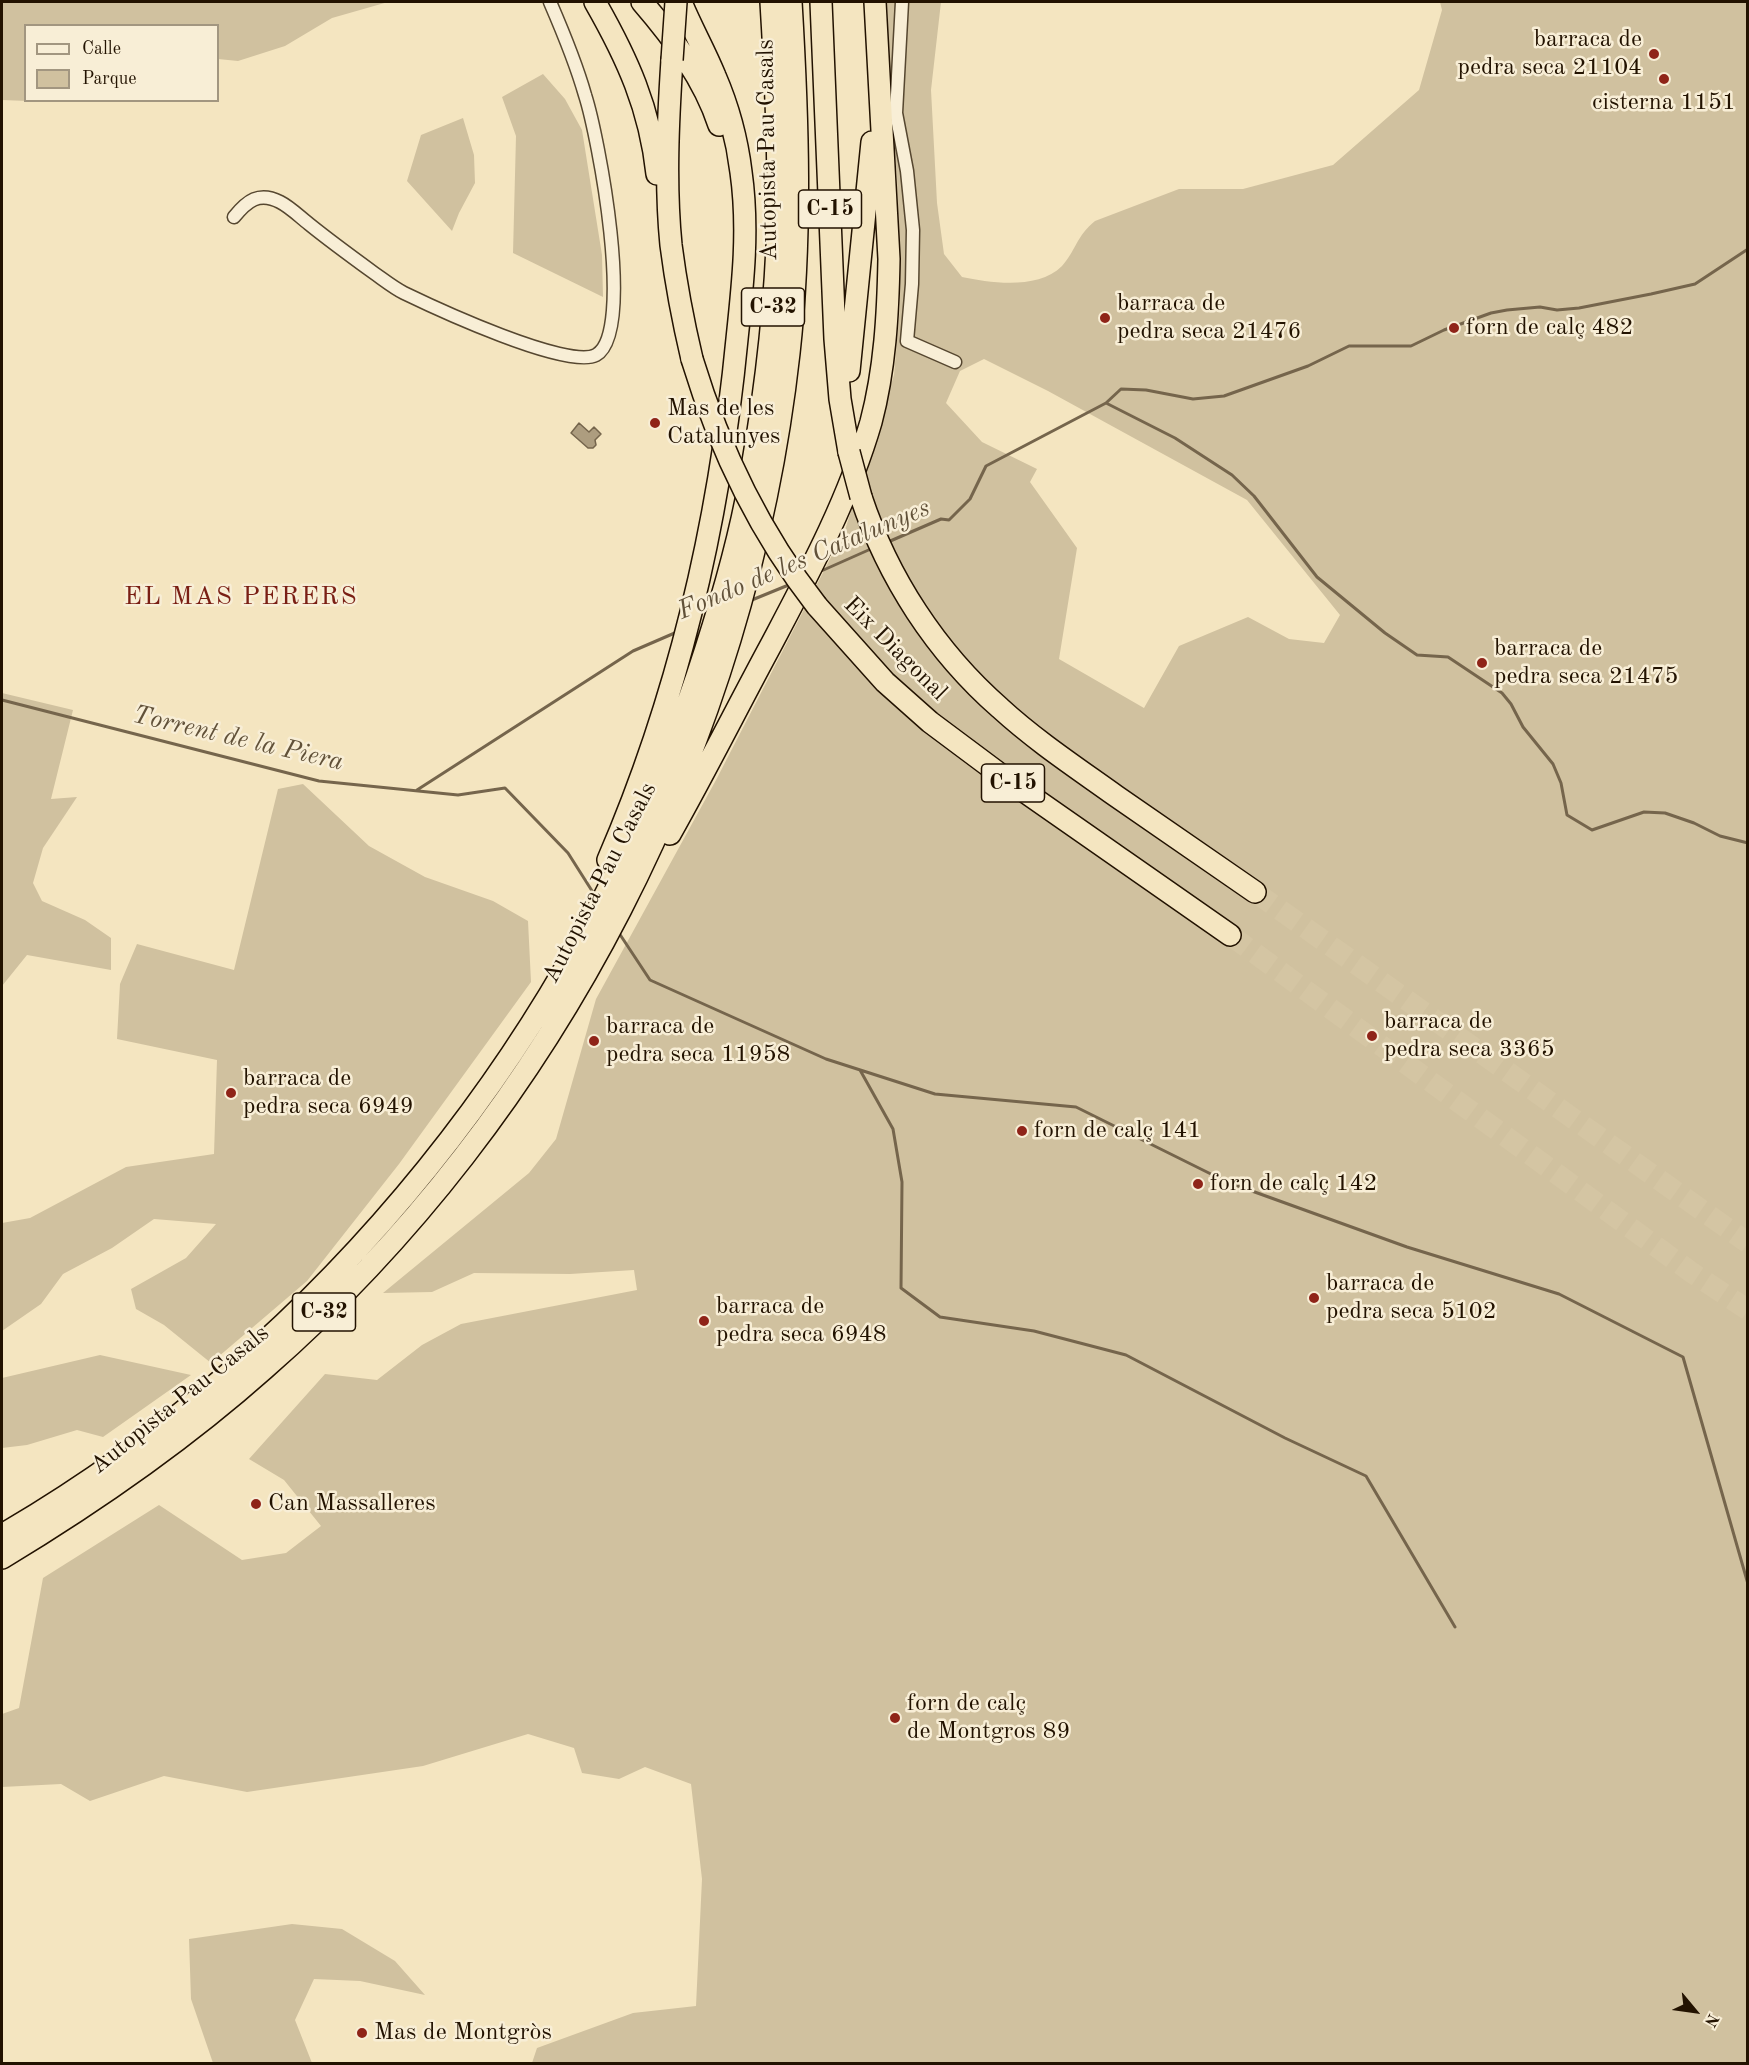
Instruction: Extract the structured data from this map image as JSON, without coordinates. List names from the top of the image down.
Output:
{
  "streets": {
    "highway": [
      "Autopista Pau Casals",
      "C-15",
      "C-32",
      "Eix Diagonal"
    ]
  },
  "crossings": [
    ["C-15", "Eix Diagonal"]
  ],
  "districts": ["EL MAS PERERS"],
  "water": ["Fondo de les Catalunyes", "Torrent de la Piera"],
  "places": [
    "barraca de pedra seca 21104",
    "cisterna 1151",
    "barraca de pedra seca 21476",
    "forn de calç 482",
    "Mas de les Catalunyes",
    "barraca de pedra seca 21475",
    "barraca de pedra seca 3365",
    "barraca de pedra seca 11958",
    "barraca de pedra seca 6949",
    "forn de calç 141",
    "forn de calç 142",
    "barraca de pedra seca 5102",
    "barraca de pedra seca 6948",
    "Can Massalleres",
    "forn de calç de Montgros 89",
    "Mas de Montgròs"
  ],
  "legend": ["Calle", "Parque"],
  "north": "bottom right"
}
